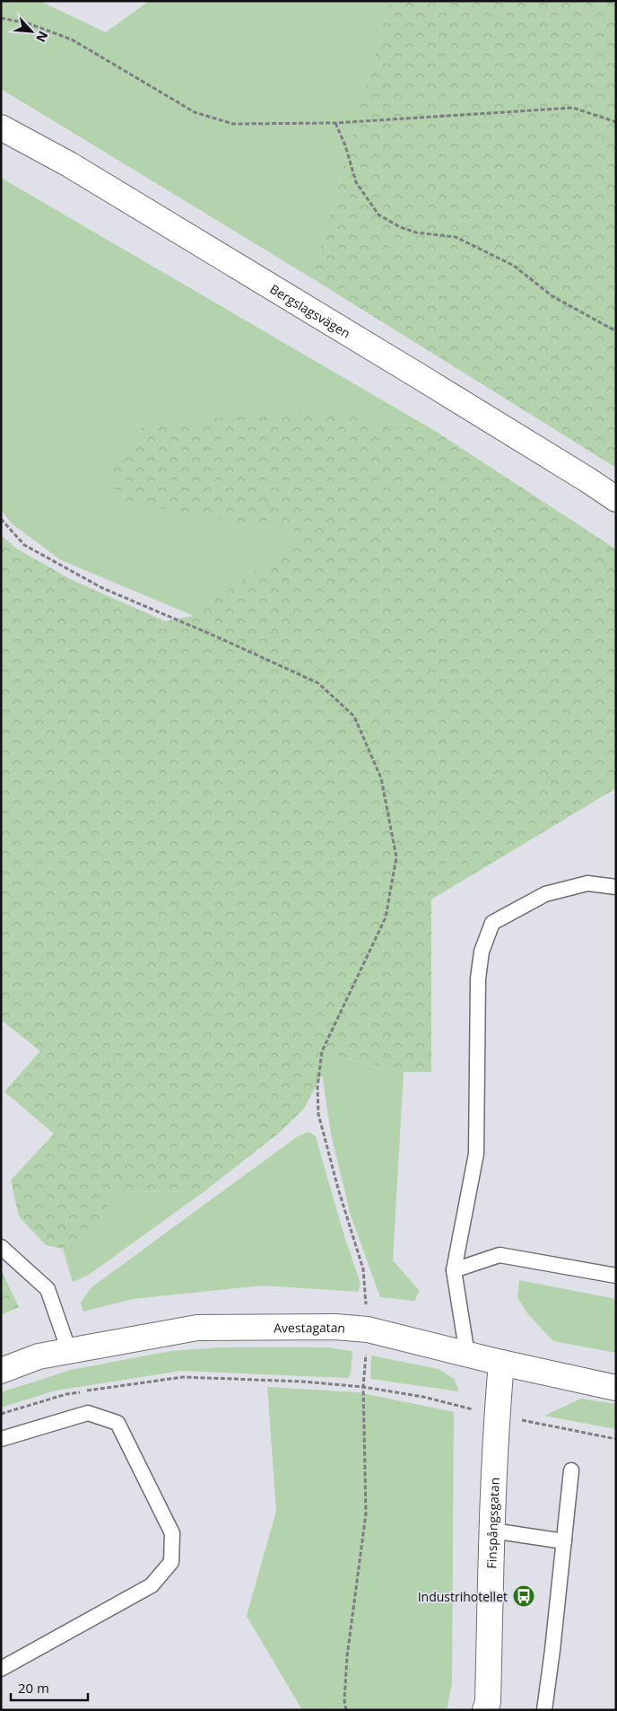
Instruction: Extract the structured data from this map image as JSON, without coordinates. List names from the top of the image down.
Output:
{
  "streets": {
    "street": ["Bergslagsvägen", "Avestagatan", "Finspångsgatan"]
  },
  "crossings": [
    ["Avestagatan", "Finspångsgatan"]
  ],
  "places": {
    "bus stop": ["Industrihotellet"]
  },
  "scale_bar": "20 m",
  "north": "bottom right"
}
